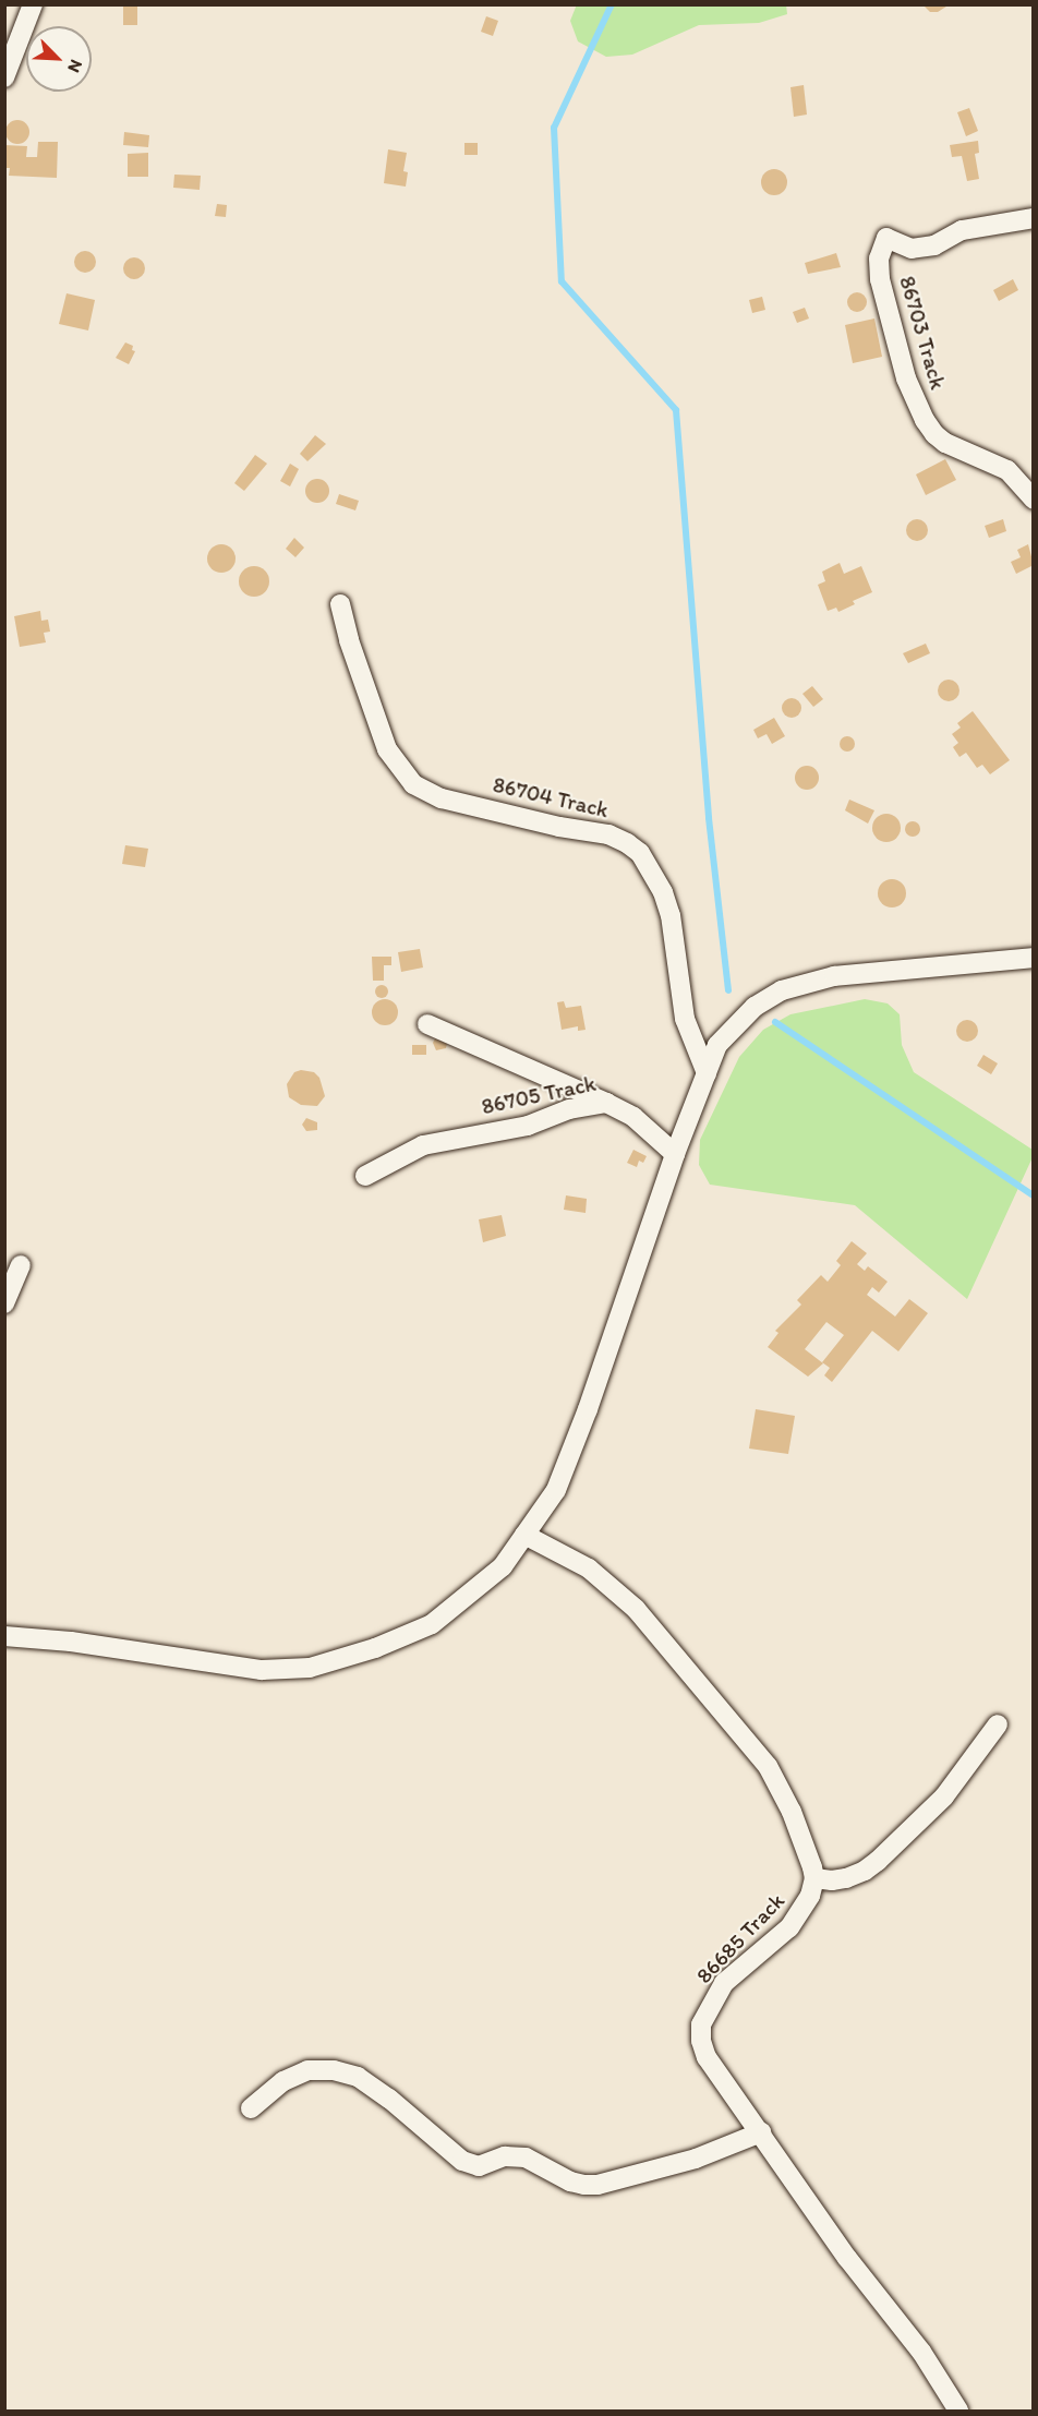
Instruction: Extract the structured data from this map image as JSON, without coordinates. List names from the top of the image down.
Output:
{
  "streets": {
    "street": [
      "86703 Track",
      "86704 Track",
      "86705 Track",
      "86685 Track"
    ]
  },
  "north": "bottom right"
}
